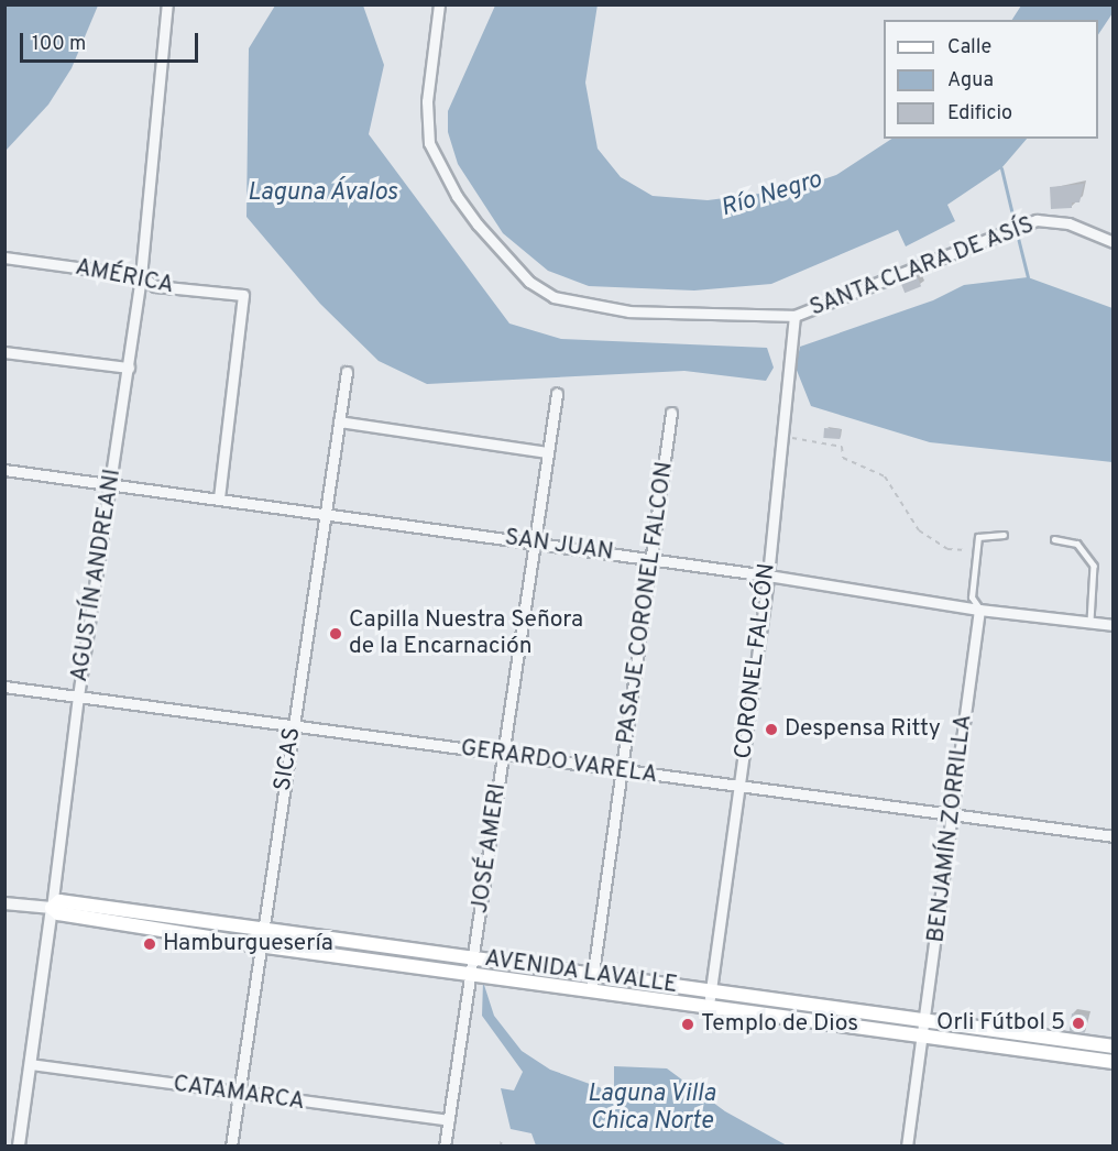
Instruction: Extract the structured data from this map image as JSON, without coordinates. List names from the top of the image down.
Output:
{
  "streets": {
    "main road": ["AVENIDA LAVALLE"],
    "street": [
      "SANTA CLARA DE ASÍS",
      "AMÉRICA",
      "SAN JUAN",
      "AGUSTÍN ANDREANI",
      "PASAJE CORONEL FALCON",
      "CORONEL FALCÓN",
      "SICAS",
      "GERARDO VARELA",
      "BENJAMÍN ZORRILLA",
      "JOSÉ AMERI",
      "CATAMARCA"
    ]
  },
  "crossings": [
    ["SANTA CLARA DE ASÍS", "CORONEL FALCÓN"],
    ["AMÉRICA", "SAN JUAN"],
    ["AMÉRICA", "AGUSTÍN ANDREANI"],
    ["SAN JUAN", "AGUSTÍN ANDREANI"],
    ["SAN JUAN", "PASAJE CORONEL FALCON"],
    ["SAN JUAN", "CORONEL FALCÓN"],
    ["SAN JUAN", "SICAS"],
    ["SAN JUAN", "BENJAMÍN ZORRILLA"],
    ["SAN JUAN", "JOSÉ AMERI"],
    ["AGUSTÍN ANDREANI", "GERARDO VARELA"],
    ["AGUSTÍN ANDREANI", "AVENIDA LAVALLE"],
    ["AGUSTÍN ANDREANI", "CATAMARCA"],
    ["PASAJE CORONEL FALCON", "GERARDO VARELA"],
    ["PASAJE CORONEL FALCON", "AVENIDA LAVALLE"],
    ["CORONEL FALCÓN", "GERARDO VARELA"],
    ["CORONEL FALCÓN", "AVENIDA LAVALLE"],
    ["SICAS", "GERARDO VARELA"],
    ["SICAS", "AVENIDA LAVALLE"],
    ["SICAS", "CATAMARCA"],
    ["GERARDO VARELA", "BENJAMÍN ZORRILLA"],
    ["GERARDO VARELA", "JOSÉ AMERI"],
    ["BENJAMÍN ZORRILLA", "AVENIDA LAVALLE"],
    ["JOSÉ AMERI", "AVENIDA LAVALLE"],
    ["JOSÉ AMERI", "CATAMARCA"]
  ],
  "water": ["Laguna Ávalos", "Río Negro", "Laguna Villa Chica Norte"],
  "places": [
    "Capilla Nuestra Señora de la Encarnación",
    "Despensa Ritty",
    "Hamburguesería",
    "Orli Fútbol 5",
    "Templo de Dios"
  ],
  "legend": ["Calle", "Agua", "Edificio"],
  "scale_bar": "100 m"
}
